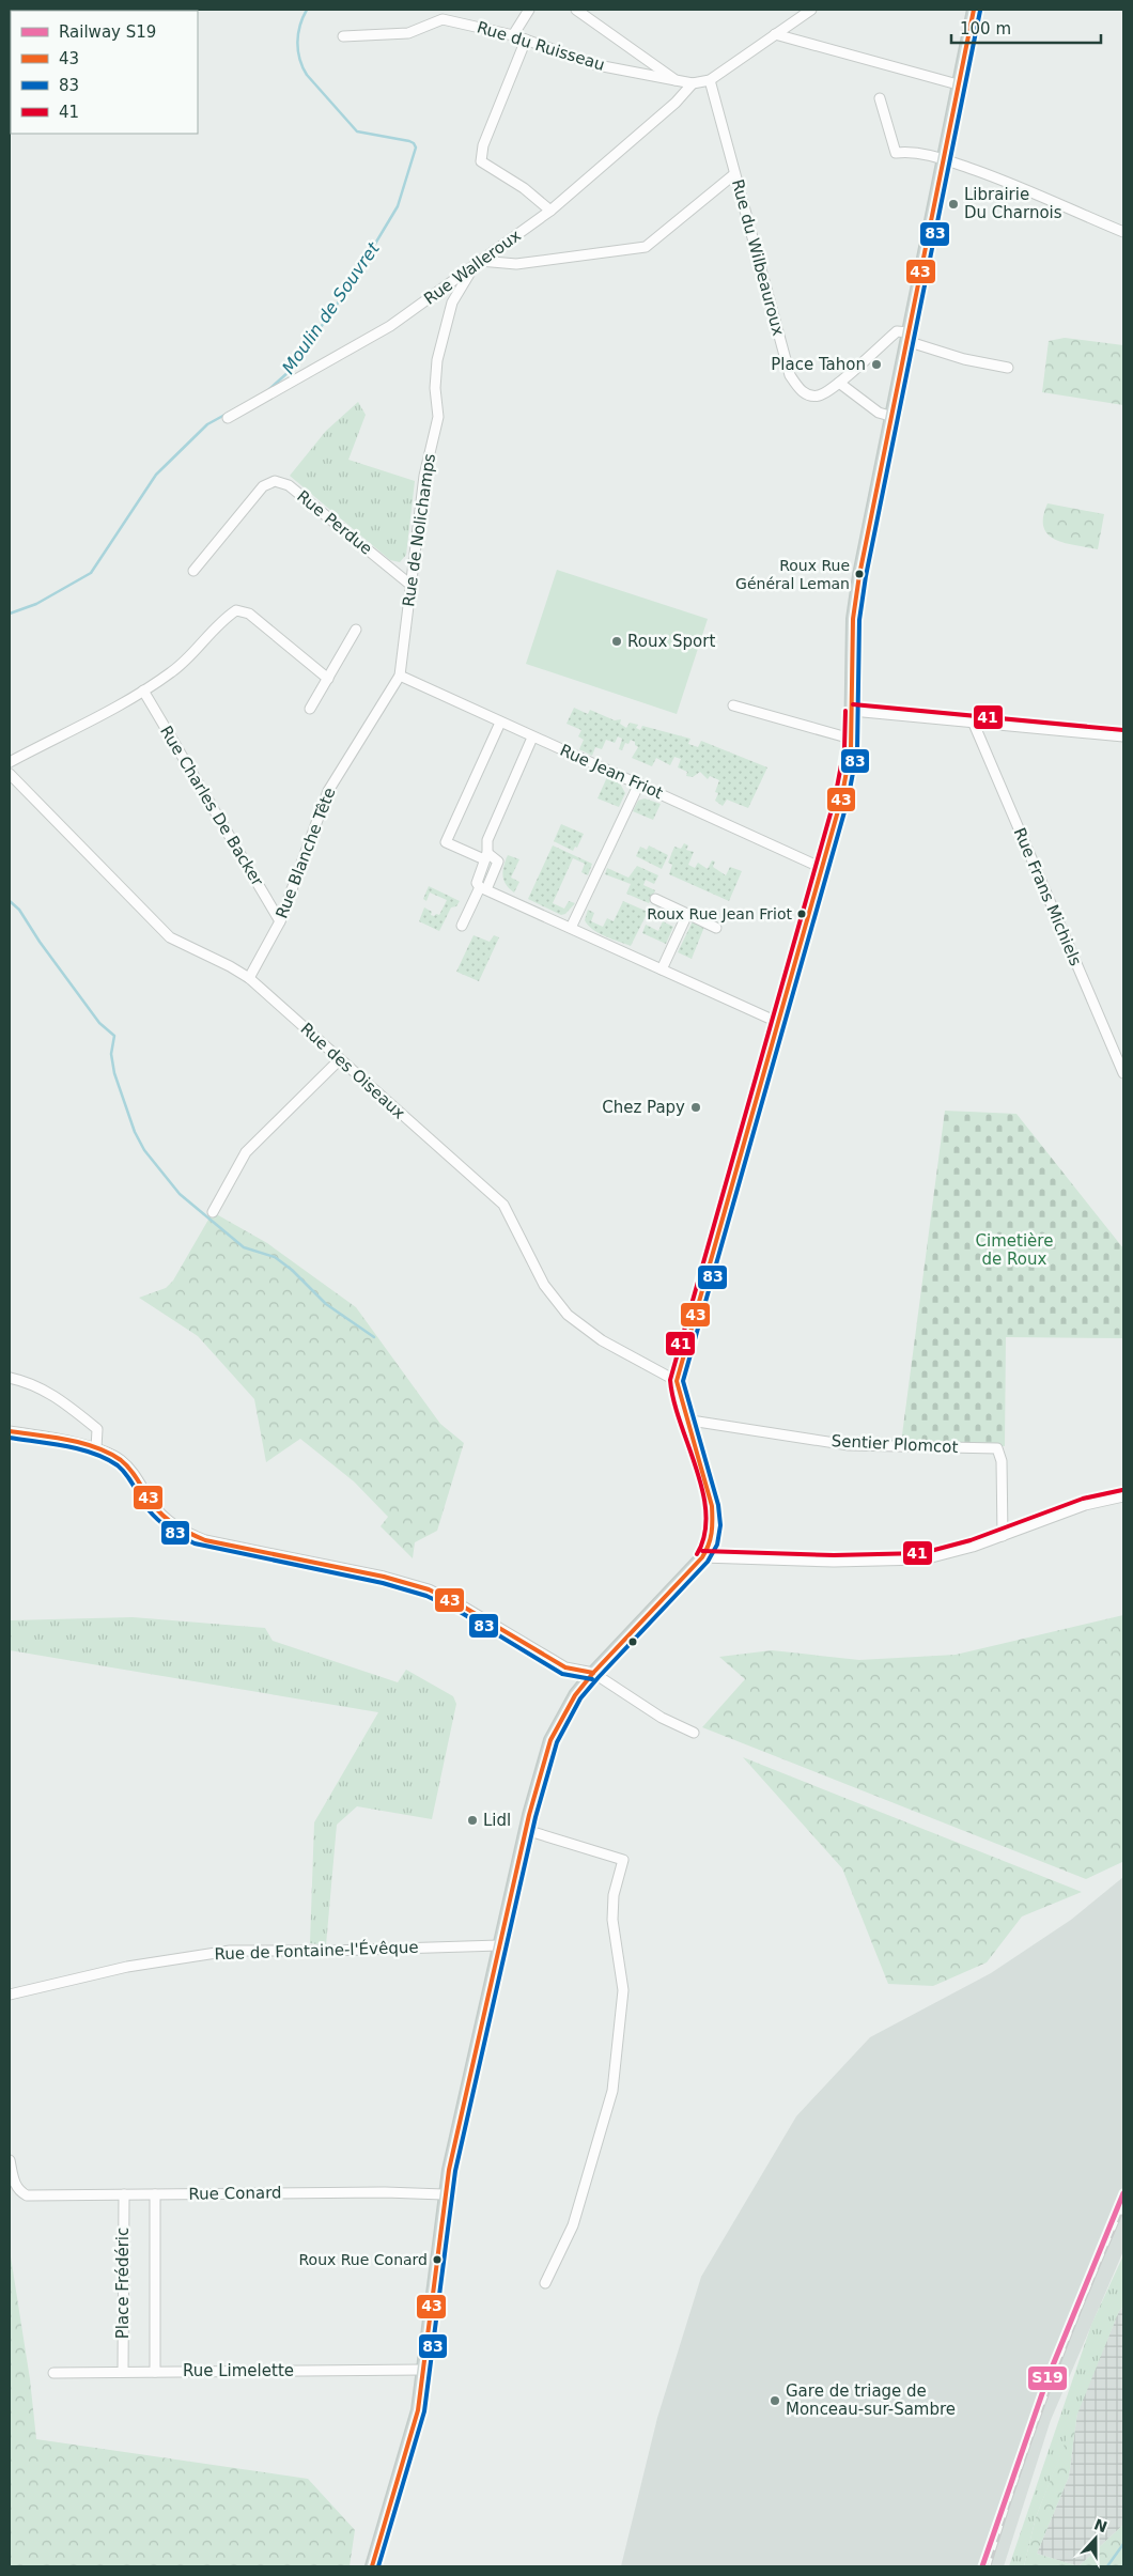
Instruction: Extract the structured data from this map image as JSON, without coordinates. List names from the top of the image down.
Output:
{
  "streets": {
    "street": [
      "Rue du Ruisseau",
      "Rue du Wilbeauroux",
      "Rue Walleroux",
      "Rue Perdue",
      "Rue de Nolichamps",
      "Rue Jean Friot",
      "Rue Charles De Backer",
      "Rue Blanche Tête",
      "Rue Frans Michiels",
      "Rue des Oiseaux",
      "Sentier Plomcot",
      "Rue de Fontaine-l'Évêque",
      "Rue Conard",
      "Place Frédéric",
      "Rue Limelette"
    ]
  },
  "crossings": [
    ["Rue du Ruisseau", "Rue Walleroux"],
    ["Rue Walleroux", "Rue de Nolichamps"],
    ["Rue Perdue", "Rue de Nolichamps"],
    ["Rue de Nolichamps", "Rue Jean Friot"],
    ["Rue de Nolichamps", "Rue Blanche Tête"],
    ["Rue Jean Friot", "Rue Blanche Tête"],
    ["Rue Charles De Backer", "Rue Blanche Tête"],
    ["Rue Blanche Tête", "Rue des Oiseaux"],
    ["Rue Conard", "Place Frédéric"],
    ["Place Frédéric", "Rue Limelette"]
  ],
  "water": ["Moulin de Souvret"],
  "parks": ["Cimetière de Roux"],
  "places": [
    "Librairie Du Charnois",
    "Place Tahon",
    "Roux Rue Général Leman",
    "Roux Sport",
    "Roux Rue Jean Friot",
    "Chez Papy",
    "Lidl",
    "Roux Rue Conard",
    "Gare de triage de Monceau-sur-Sambre"
  ],
  "lines": [
    "transit line 43",
    "transit line 83",
    "transit line 41",
    "rail line S19"
  ],
  "legend": [
    "Railway S19",
    "43",
    "83",
    "41"
  ],
  "scale_bar": "100 m",
  "north": "top"
}
